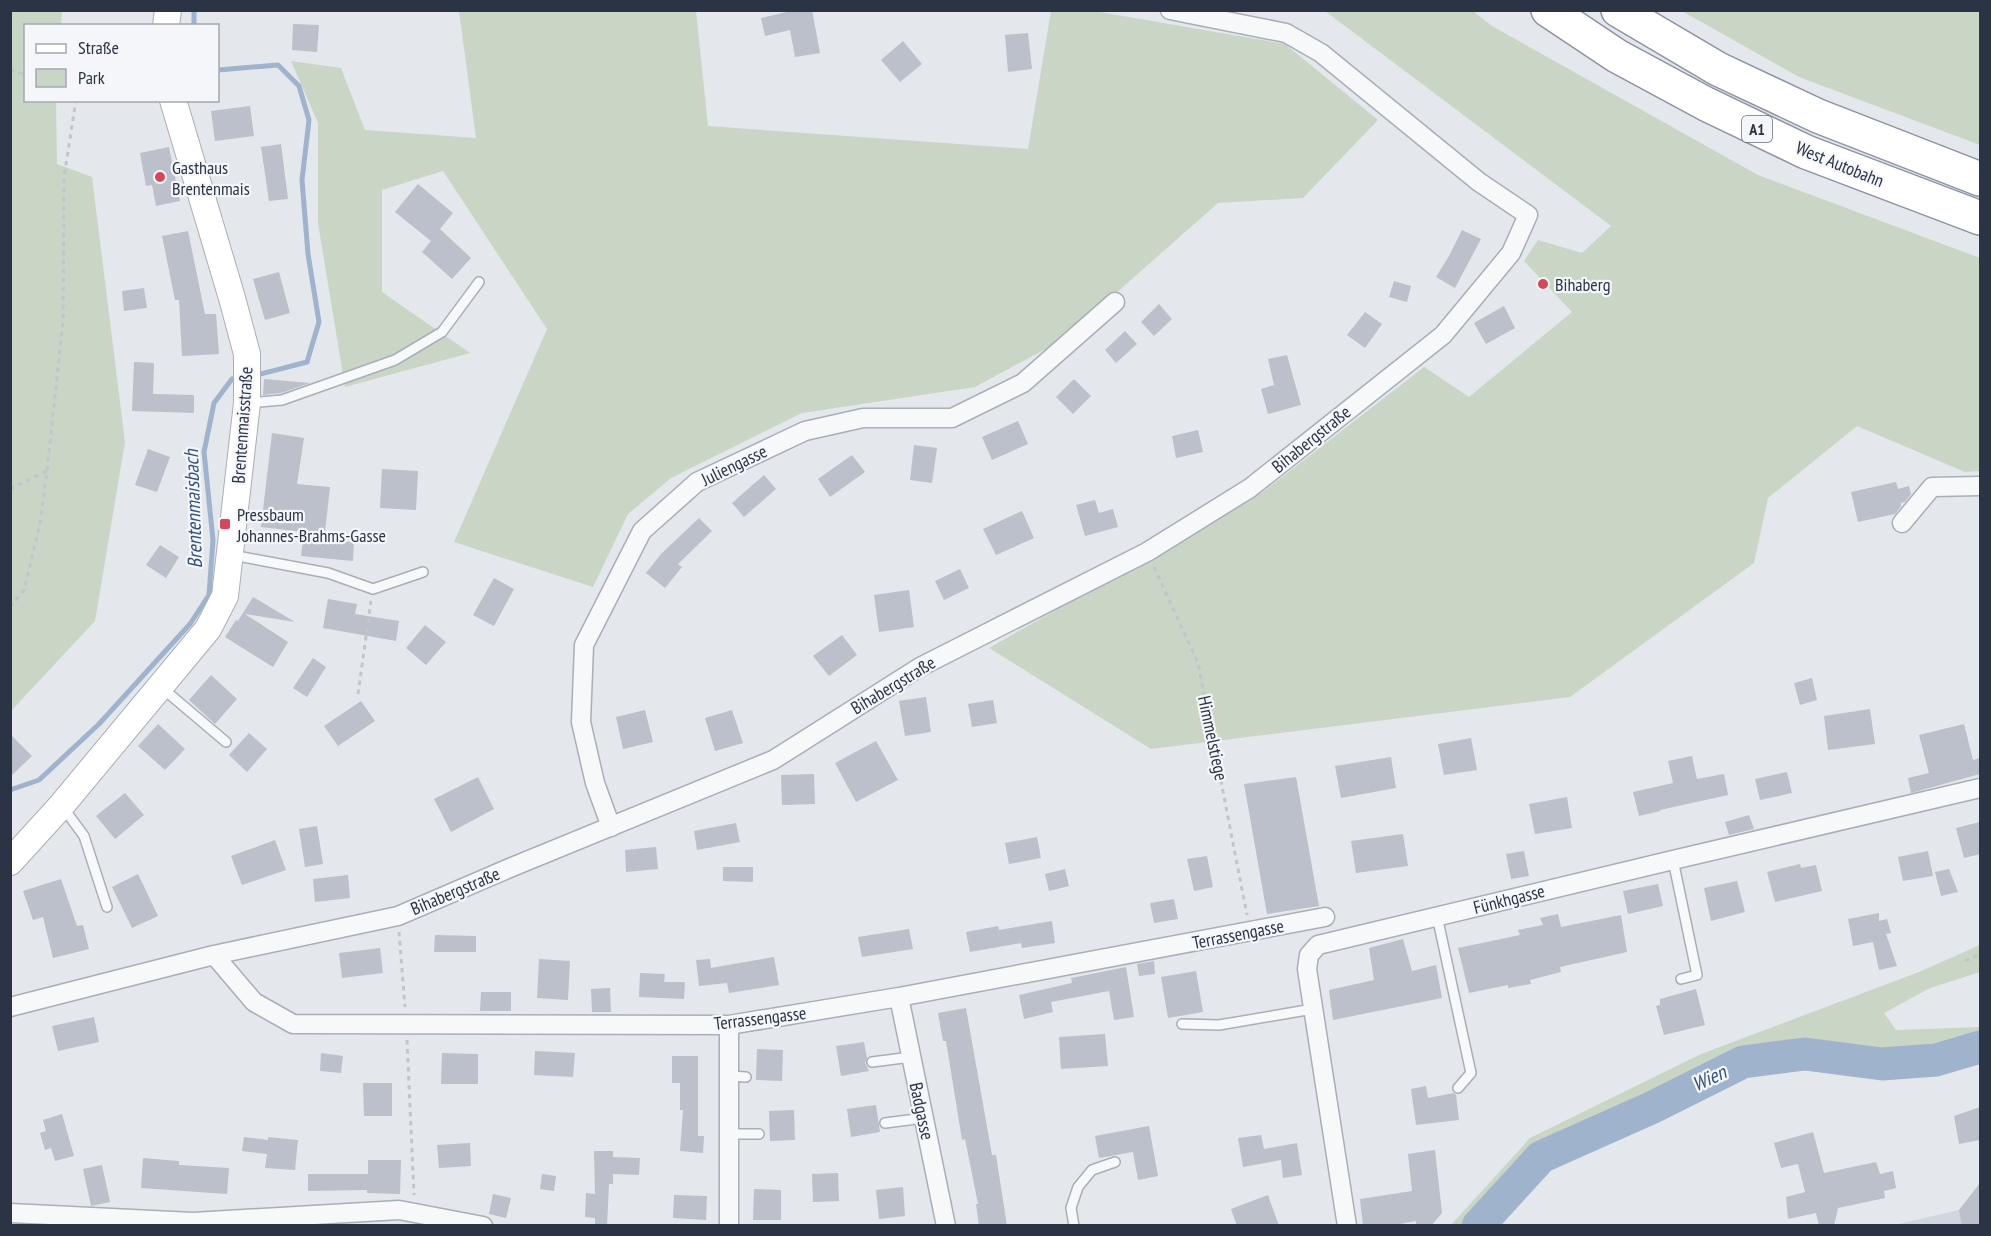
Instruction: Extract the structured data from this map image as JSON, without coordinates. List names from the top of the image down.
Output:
{
  "streets": {
    "highway": ["A1", "West Autobahn"],
    "street": [
      "Brentenmaisstraße",
      "Bihabergstraße",
      "Juliengasse",
      "Fünkhgasse",
      "Terrassengasse",
      "Badgasse"
    ],
    "path": ["Himmelstiege"]
  },
  "crossings": [
    ["Bihabergstraße", "Juliengasse"],
    ["Bihabergstraße", "Himmelstiege"],
    ["Bihabergstraße", "Terrassengasse"],
    ["Himmelstiege", "Terrassengasse"],
    ["Terrassengasse", "Badgasse"]
  ],
  "water": ["Brentenmaisbach", "Wien"],
  "places": {
    "other": ["Gasthaus Brentenmais", "Bihaberg"],
    "transit": ["Pressbaum Johannes-Brahms-Gasse"]
  },
  "legend": ["Straße", "Park"]
}
